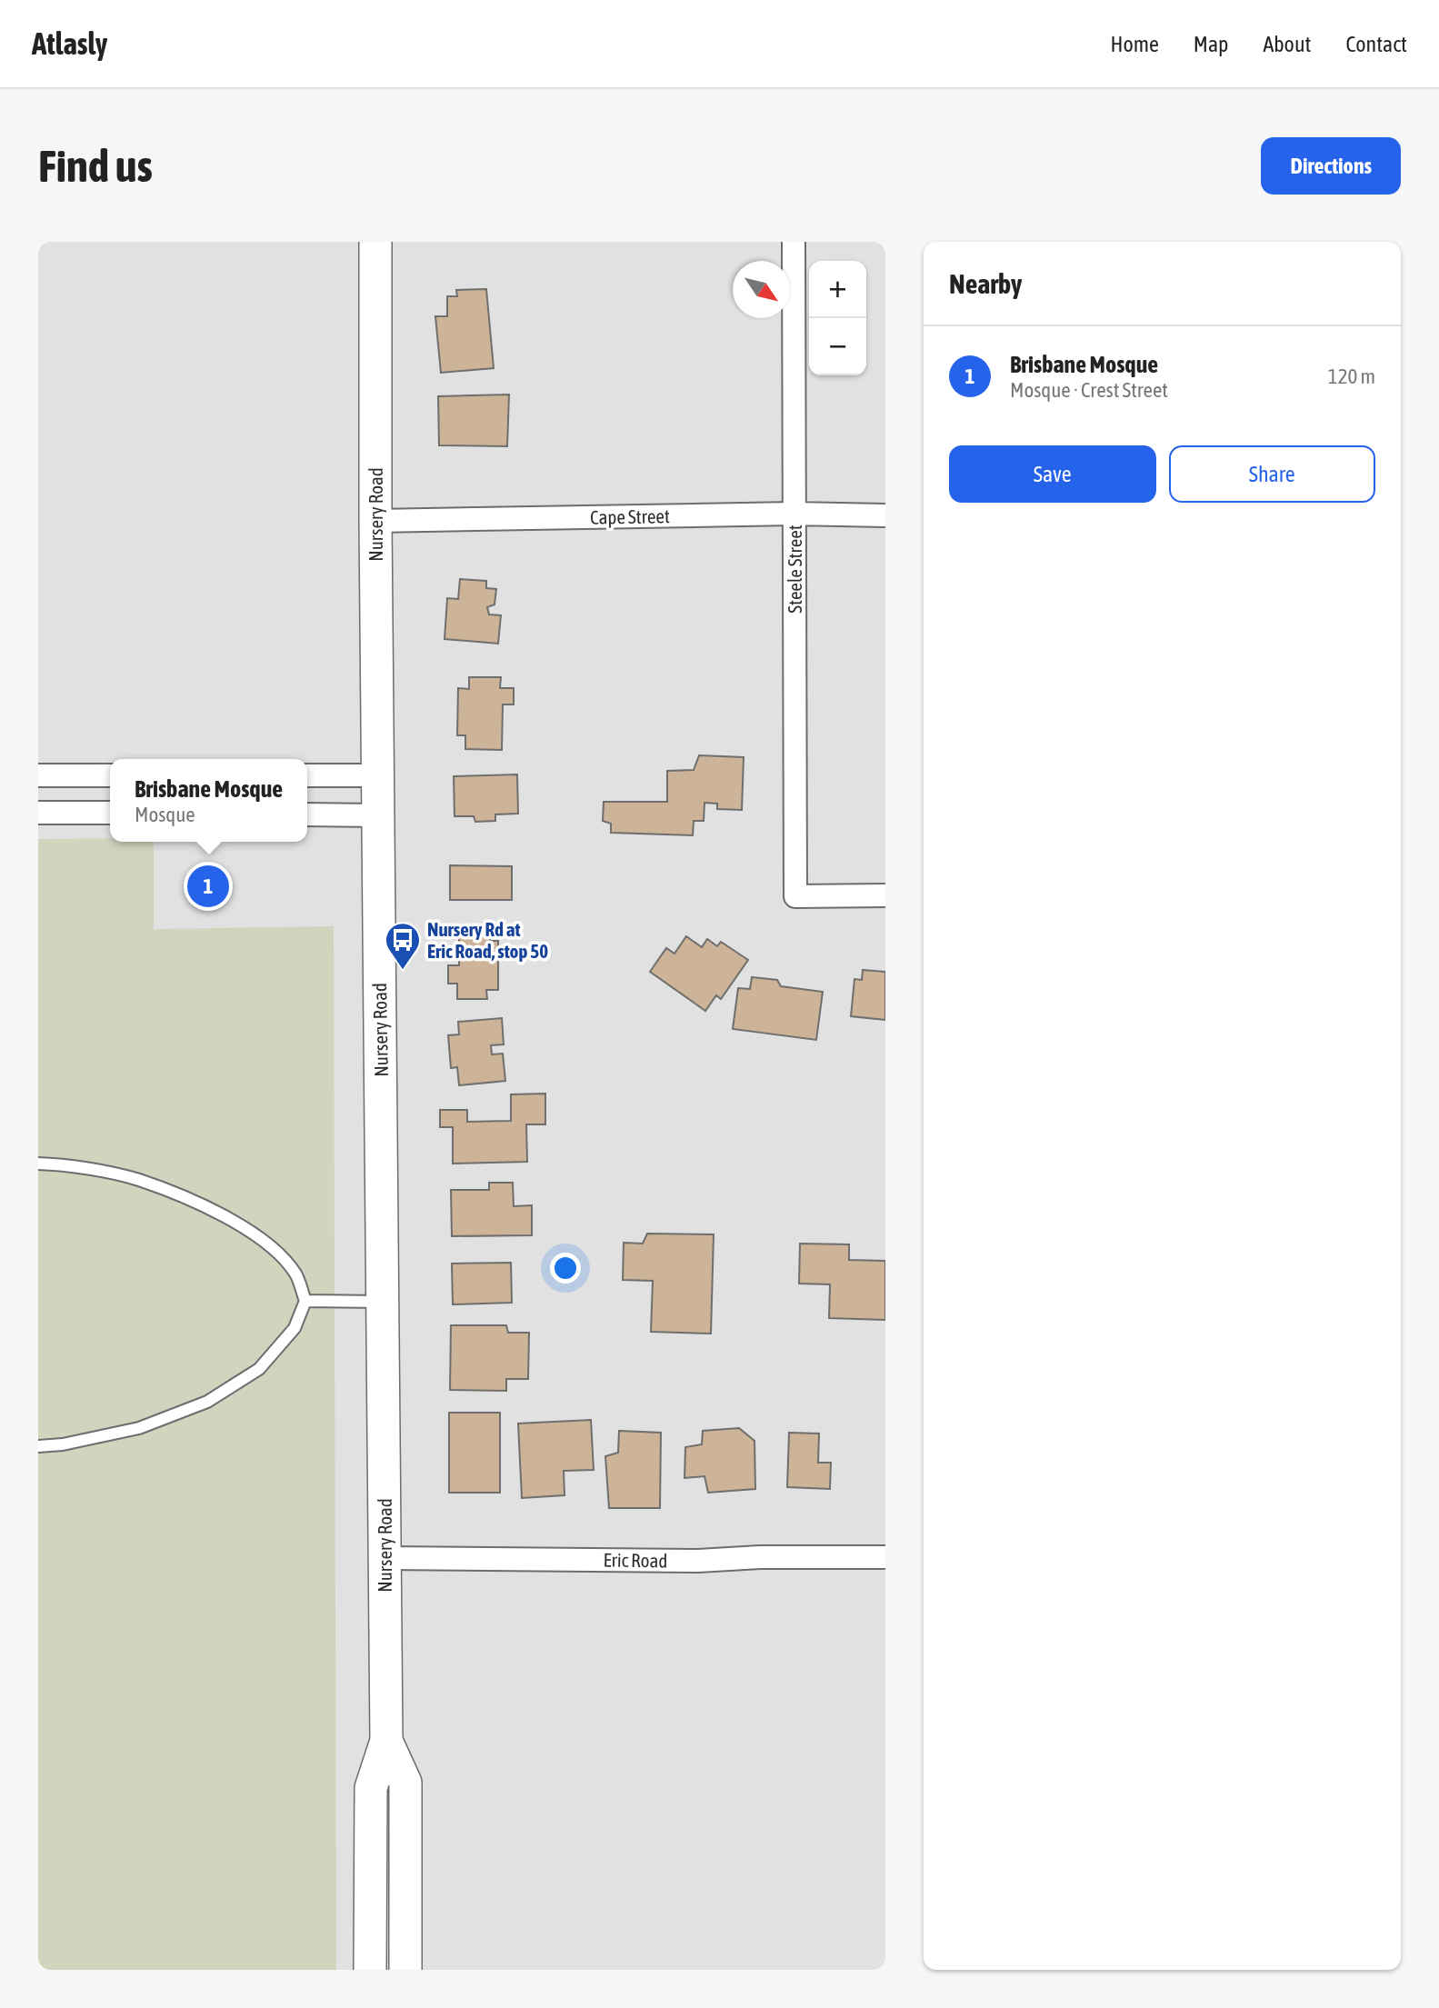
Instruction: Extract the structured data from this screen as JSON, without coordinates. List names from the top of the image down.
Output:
{
  "streets": {
    "main road": ["Nursery Road"],
    "street": ["Cape Street", "Steele Street", "Eric Road"]
  },
  "crossings": [
    ["Nursery Road", "Cape Street"],
    ["Nursery Road", "Eric Road"],
    ["Cape Street", "Steele Street"]
  ],
  "places": {
    "bus stop": ["Nursery Rd at Eric Road, stop 50"]
  },
  "north": "bottom right",
  "page": {
    "header": "Atlasly",
    "nav": [
      "Home",
      "Map",
      "About",
      "Contact"
    ],
    "buttons": [
      "Directions",
      ["Save", "Share"]
    ],
    "title": "Find us",
    "heading": "Nearby",
    "map_buttons": ["+", "−"],
    "list": [
      {
        "mark": "1",
        "name": "Brisbane Mosque",
        "note": "Mosque · Crest Street",
        "value": "120 m"
      }
    ],
    "popup": ["Brisbane Mosque", "Mosque"],
    "pins": "1"
  }
}
